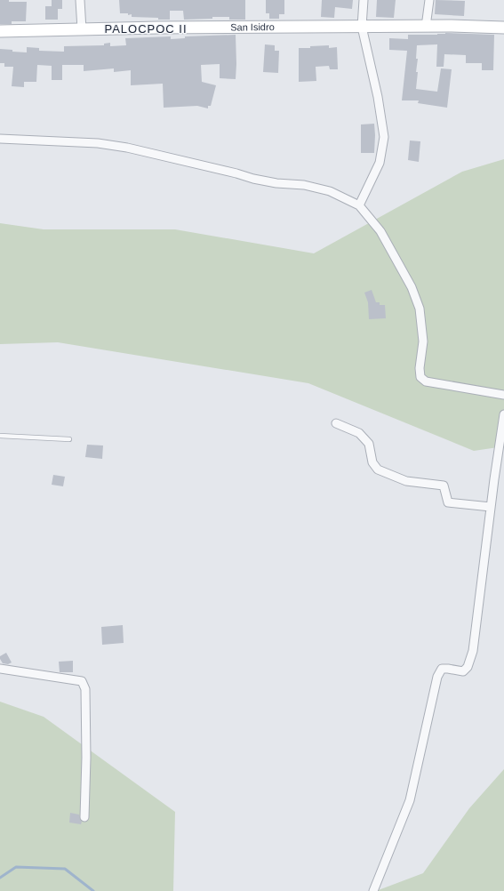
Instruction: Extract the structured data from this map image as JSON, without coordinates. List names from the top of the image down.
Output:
{
  "streets": {
    "street": ["San Isidro"]
  },
  "districts": ["PALOCPOC II"]
}
